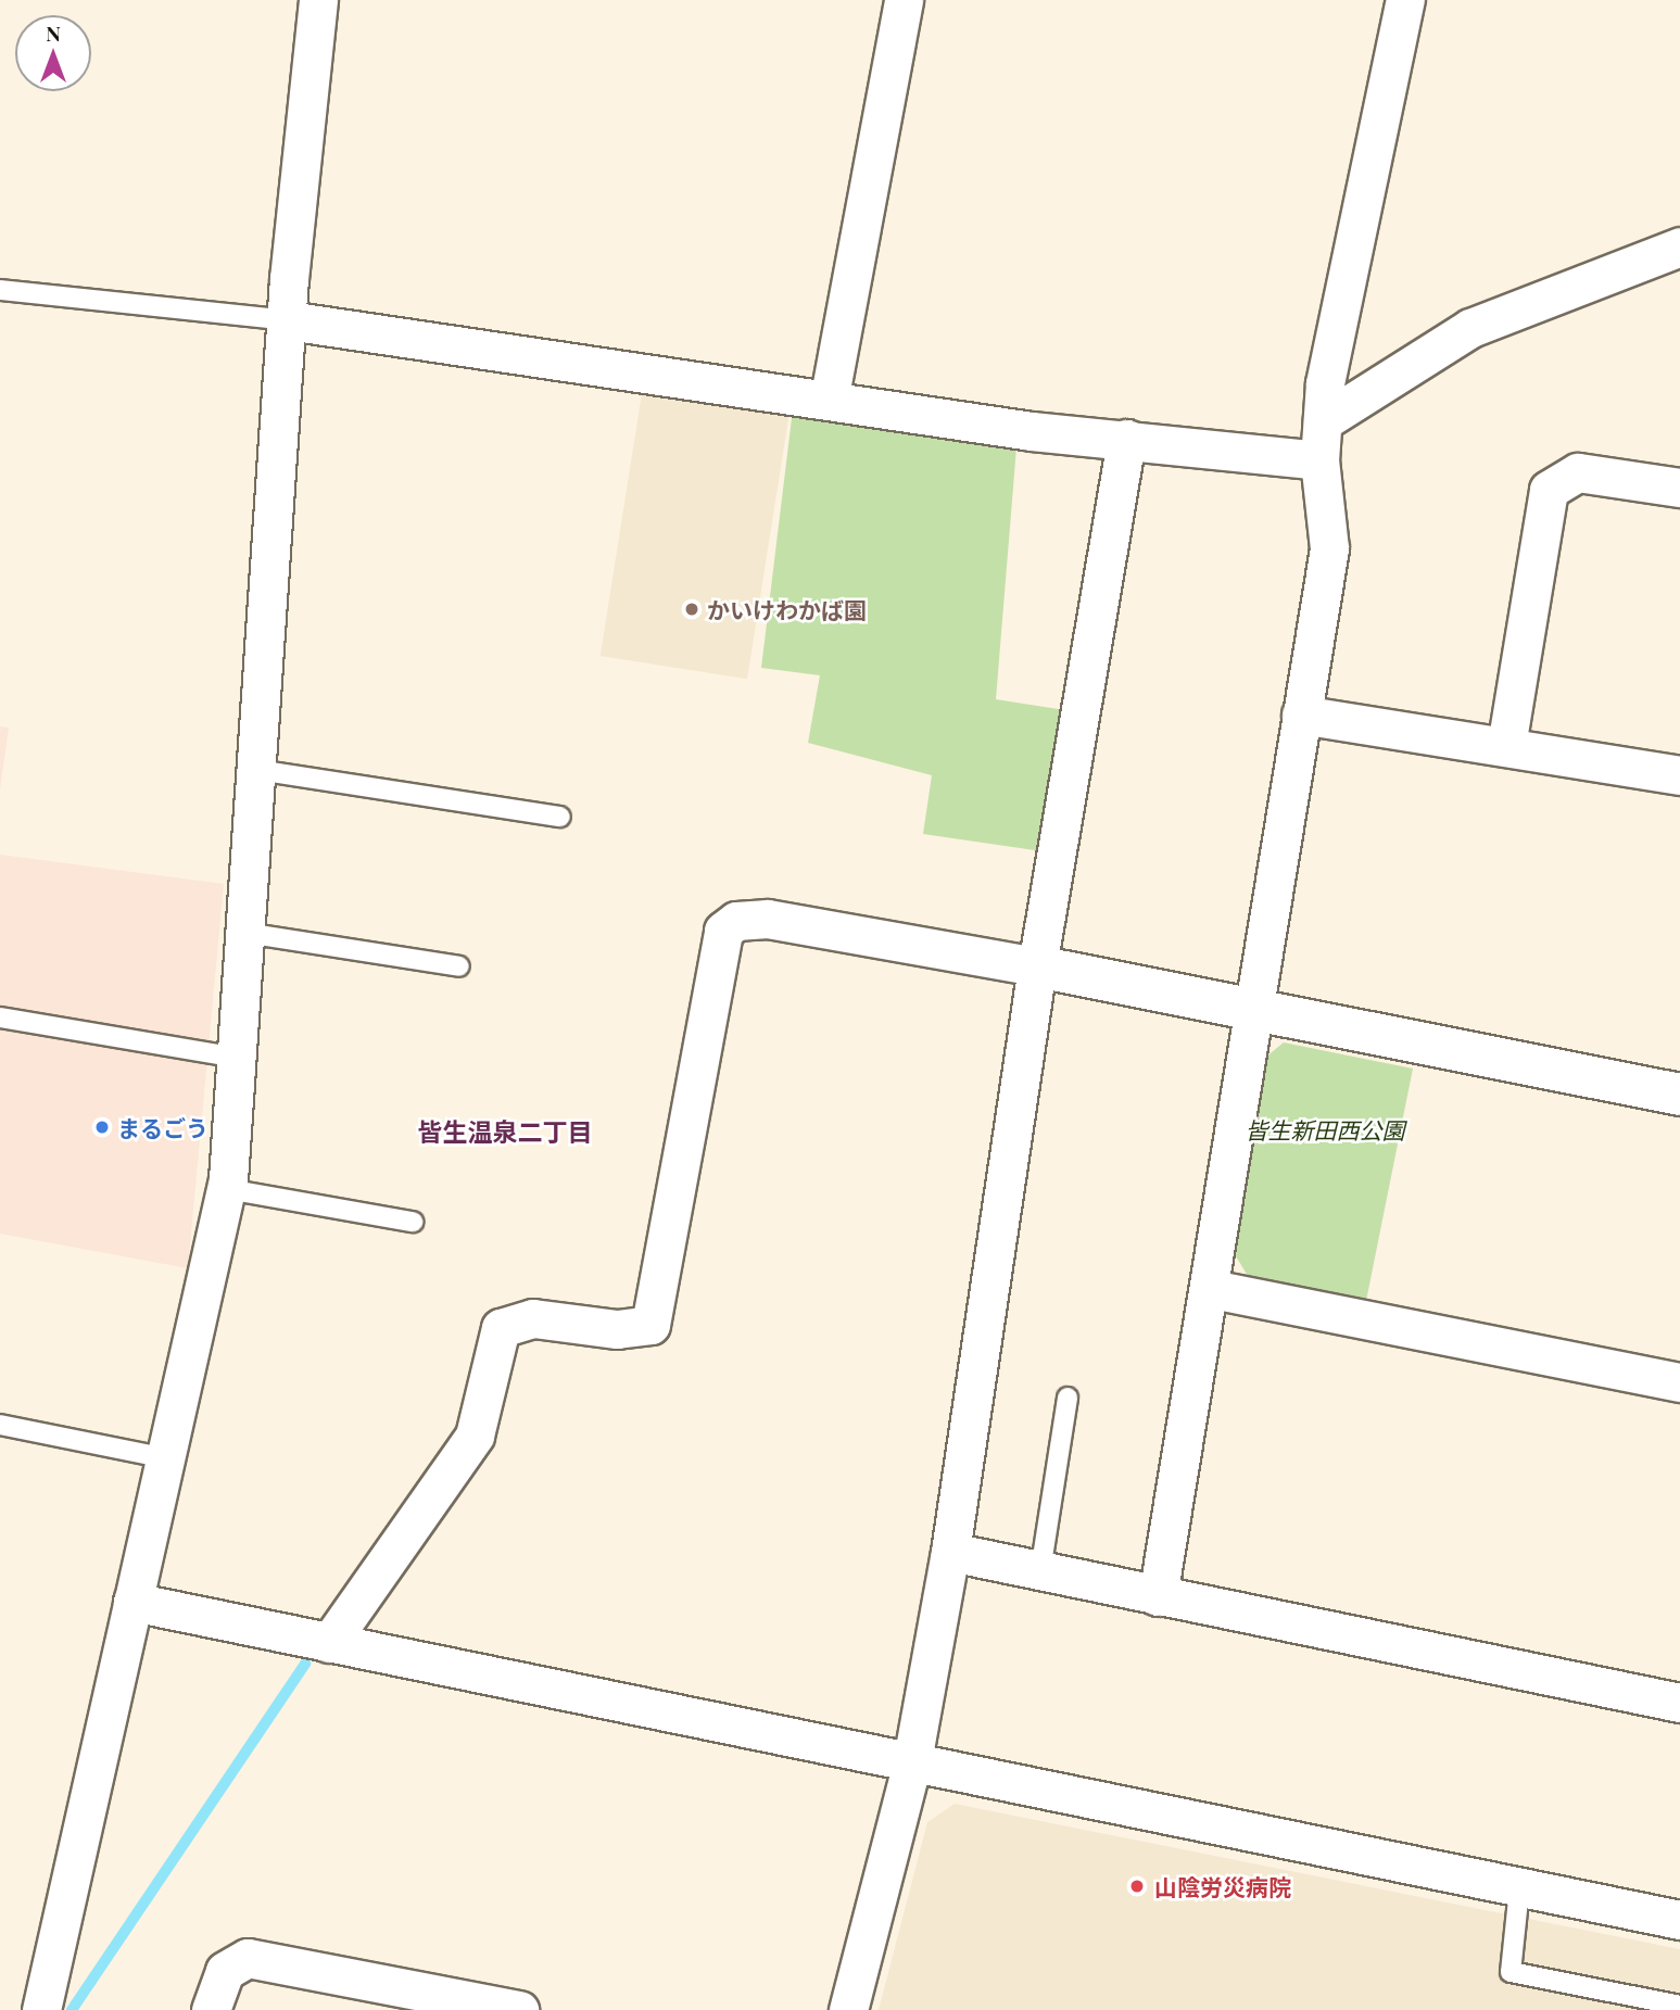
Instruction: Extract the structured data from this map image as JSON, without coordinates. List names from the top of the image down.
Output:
{
  "districts": ["皆生温泉二丁目"],
  "parks": ["皆生新田西公園"],
  "places": ["かいけわかば園", "まるごう", "山陰労災病院"],
  "north": "top"
}
